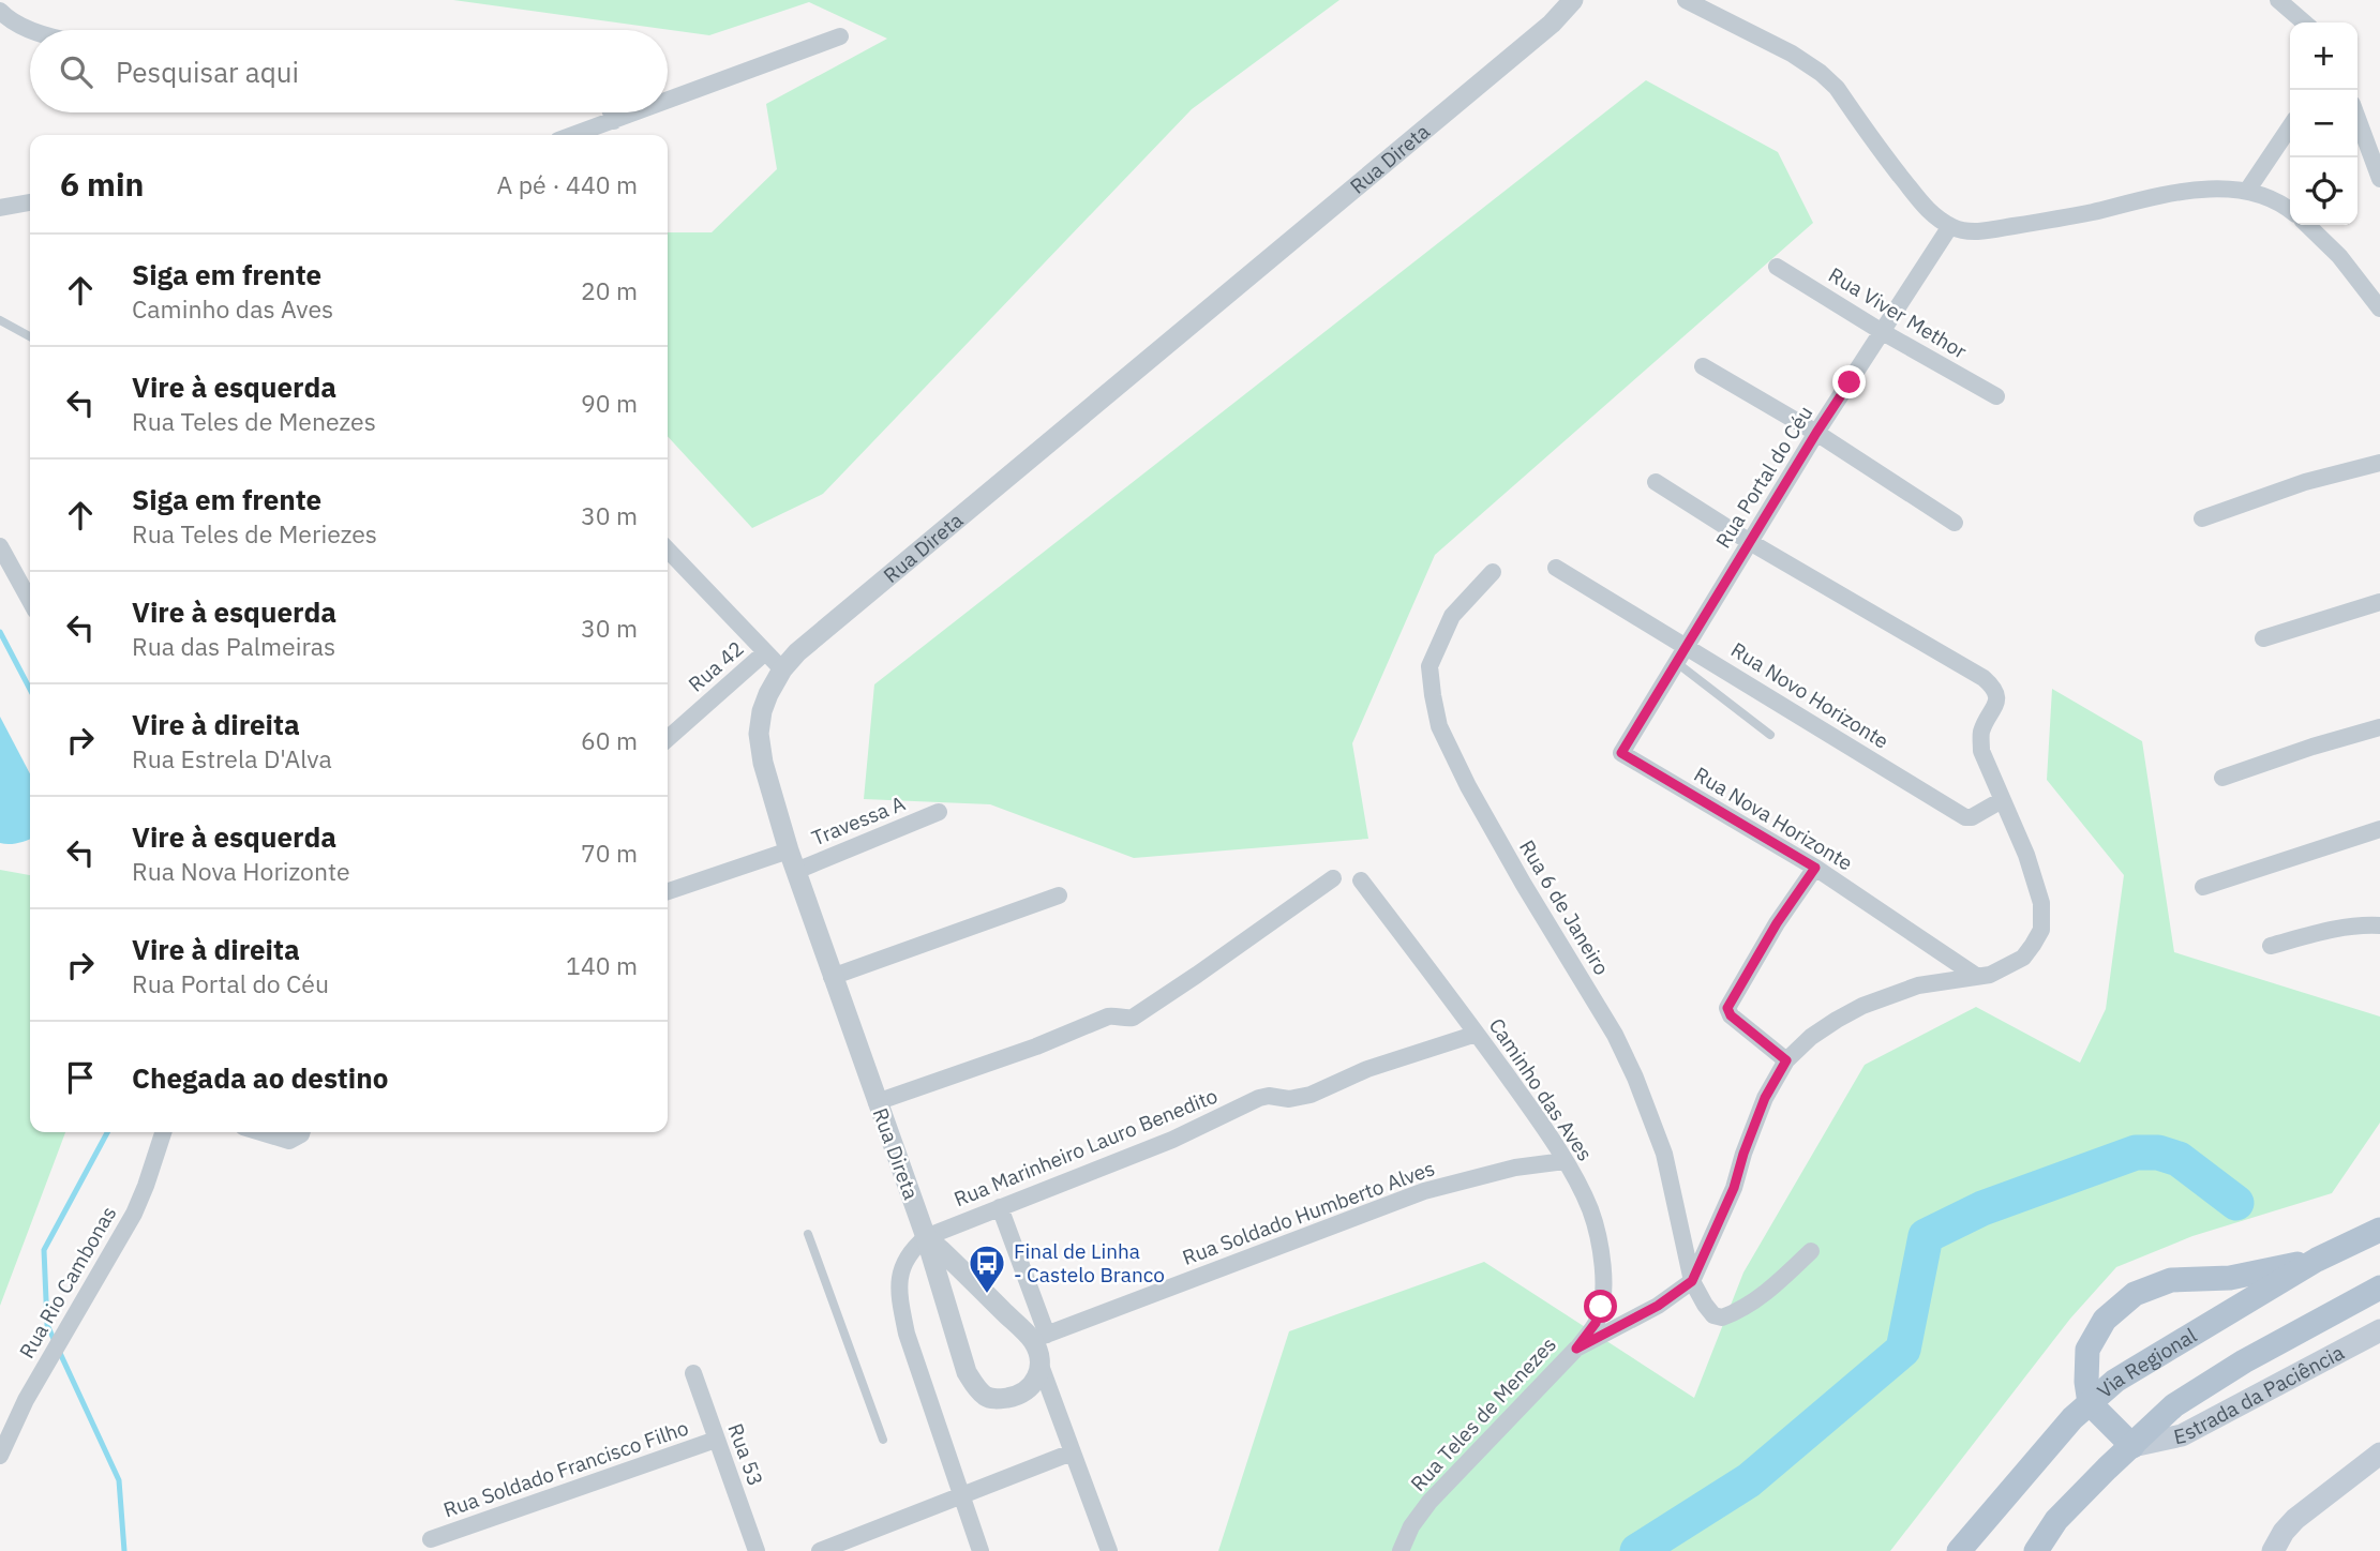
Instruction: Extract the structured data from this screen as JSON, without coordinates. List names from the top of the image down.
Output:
{
  "streets": {
    "main road": ["Via Regional", "Estrada da Paciência"],
    "street": [
      "Rua Direta",
      "Rua Viver Methor",
      "Rua Portal do Céu",
      "Rua 42",
      "Rua Novo Horizonte",
      "Rua Nova Horizonte",
      "Travessa A",
      "Rua 6 de Janeiro",
      "Caminho das Aves",
      "Rua Marinheiro Lauro Benedito",
      "Rua Soldado Humberto Alves",
      "Rua Rio Cambonas",
      "Rua Teles de Menezes",
      "Rua 53",
      "Rua Soldado Francisco Filho"
    ]
  },
  "crossings": [
    ["Rua Direta", "Travessa A"],
    ["Rua Direta", "Rua Marinheiro Lauro Benedito"],
    ["Rua Direta", "Rua Soldado Humberto Alves"],
    ["Rua Viver Methor", "Rua Portal do Céu"],
    ["Rua Portal do Céu", "Rua Novo Horizonte"],
    ["Rua Portal do Céu", "Rua Nova Horizonte"],
    ["Rua 6 de Janeiro", "Rua Teles de Menezes"],
    ["Caminho das Aves", "Rua Marinheiro Lauro Benedito"],
    ["Caminho das Aves", "Rua Soldado Humberto Alves"],
    ["Caminho das Aves", "Rua Teles de Menezes"],
    ["Rua 53", "Rua Soldado Francisco Filho"]
  ],
  "places": {
    "bus stop": ["Final de Linha - Castelo Branco"]
  },
  "page": {
    "map_buttons": ["+", "−"],
    "search": "Pesquisar aqui",
    "heading": ["6 min", "A pé · 440 m"],
    "list": [
      ["Siga em frente", "Caminho das Aves", "20 m"],
      ["Vire à esquerda", "Rua Teles de Menezes", "90 m"],
      ["Siga em frente", "Rua Teles de Meriezes", "30 m"],
      ["Vire à esquerda", "Rua das Palmeiras", "30 m"],
      ["Vire à direita", "Rua Estrela D'Alva", "60 m"],
      ["Vire à esquerda", "Rua Nova Horizonte", "70 m"],
      ["Vire à direita", "Rua Portal do Céu", "140 m"],
      "Chegada ao destino"
    ]
  }
}
